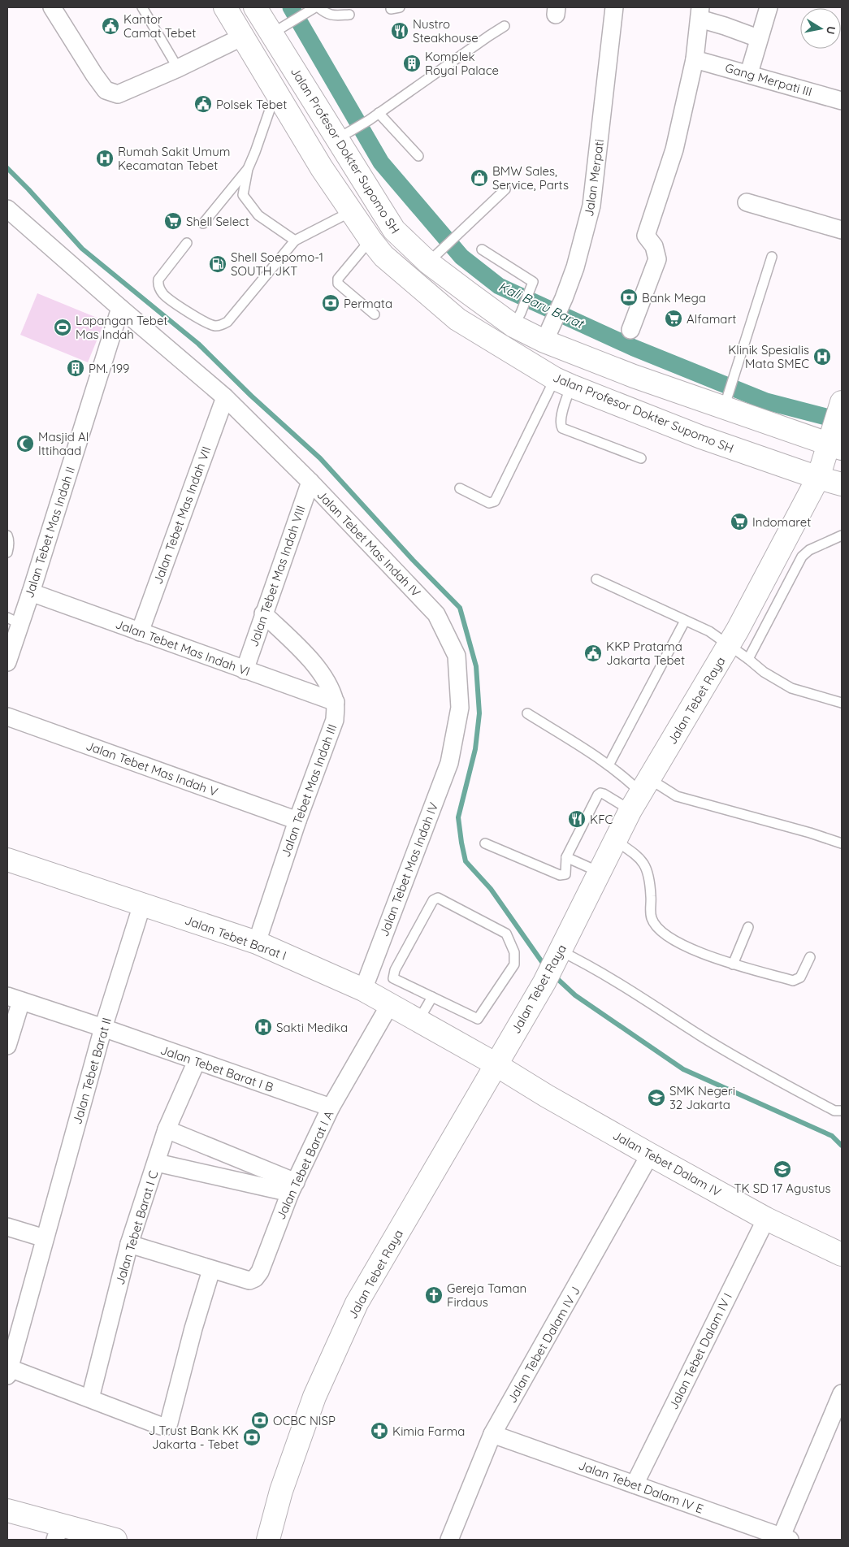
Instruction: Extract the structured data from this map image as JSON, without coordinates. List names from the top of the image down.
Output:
{
  "streets": {
    "main road": [
      "Jalan Profesor Dokter Supomo SH",
      "Jalan Tebet Raya",
      "Jalan Tebet Barat I",
      "Jalan Tebet Dalam IV"
    ],
    "street": [
      "Gang Merpati III",
      "Jalan Merpati",
      "Jalan Tebet Mas Indah VII",
      "Jalan Tebet Mas Indah II",
      "Jalan Tebet Mas Indah IV",
      "Jalan Tebet Mas Indah VIII",
      "Jalan Tebet Mas Indah VI",
      "Jalan Tebet Mas Indah V",
      "Jalan Tebet Mas Indah III",
      "Jalan Tebet Barat I B",
      "Jalan Tebet Barat II",
      "Jalan Tebet Barat I A",
      "Jalan Tebet Barat I C",
      "Jalan Tebet Dalam IV J",
      "Jalan Tebet Dalam IV I",
      "Jalan Tebet Dalam IV E"
    ]
  },
  "crossings": [
    ["Jalan Profesor Dokter Supomo SH", "Jalan Merpati"],
    ["Jalan Profesor Dokter Supomo SH", "Jalan Tebet Raya"],
    ["Jalan Tebet Mas Indah VII", "Jalan Tebet Mas Indah IV"],
    ["Jalan Tebet Mas Indah VII", "Jalan Tebet Mas Indah VI"],
    ["Jalan Tebet Mas Indah II", "Jalan Tebet Mas Indah IV"],
    ["Jalan Tebet Mas Indah II", "Jalan Tebet Mas Indah VI"],
    ["Jalan Tebet Mas Indah IV", "Jalan Tebet Mas Indah VIII"],
    ["Jalan Tebet Mas Indah IV", "Jalan Tebet Barat I"],
    ["Jalan Tebet Mas Indah VIII", "Jalan Tebet Mas Indah VI"],
    ["Jalan Tebet Mas Indah VIII", "Jalan Tebet Mas Indah III"],
    ["Jalan Tebet Mas Indah VI", "Jalan Tebet Mas Indah III"],
    ["Jalan Tebet Raya", "Jalan Tebet Barat I"],
    ["Jalan Tebet Raya", "Jalan Tebet Dalam IV"],
    ["Jalan Tebet Mas Indah V", "Jalan Tebet Mas Indah III"],
    ["Jalan Tebet Mas Indah III", "Jalan Tebet Barat I"],
    ["Jalan Tebet Barat I", "Jalan Tebet Barat II"],
    ["Jalan Tebet Barat I", "Jalan Tebet Dalam IV"],
    ["Jalan Tebet Barat I", "Jalan Tebet Barat I A"],
    ["Jalan Tebet Barat I B", "Jalan Tebet Barat II"],
    ["Jalan Tebet Barat I B", "Jalan Tebet Barat I A"],
    ["Jalan Tebet Barat I B", "Jalan Tebet Barat I C"],
    ["Jalan Tebet Dalam IV", "Jalan Tebet Dalam IV J"],
    ["Jalan Tebet Dalam IV", "Jalan Tebet Dalam IV I"],
    ["Jalan Tebet Barat I A", "Jalan Tebet Barat I C"],
    ["Jalan Tebet Dalam IV J", "Jalan Tebet Dalam IV E"],
    ["Jalan Tebet Dalam IV I", "Jalan Tebet Dalam IV E"]
  ],
  "water": ["Kali Baru Barat"],
  "places": {
    "public building": ["Kantor Camat Tebet", "Polsek Tebet", "KKP Pratama Jakarta Tebet"],
    "restaurant": ["Nustro Steakhouse", "KFC"],
    "building": ["Komplek Royal Palace", "PM. 199"],
    "hospital": ["Rumah Sakit Umum Kecamatan Tebet", "Klinik Spesialis Mata SMEC", "Sakti Medika"],
    "shop": ["BMW Sales, Service, Parts"],
    "supermarket": ["Shell Select", "Alfamart", "Indomaret"],
    "fuel station": ["Shell Soepomo-1 SOUTH JKT"],
    "bank": [
      "Bank Mega",
      "Permata",
      "OCBC NISP",
      "J Trust Bank KK Jakarta - Tebet"
    ],
    "sports": ["Lapangan Tebet Mas Indah"],
    "mosque": ["Masjid Al Ittihaad"],
    "school or university": ["SMK Negeri 32 Jakarta", "TK SD 17 Agustus"],
    "church": ["Gereja Taman Firdaus"],
    "pharmacy": ["Kimia Farma"]
  },
  "north": "right"
}
